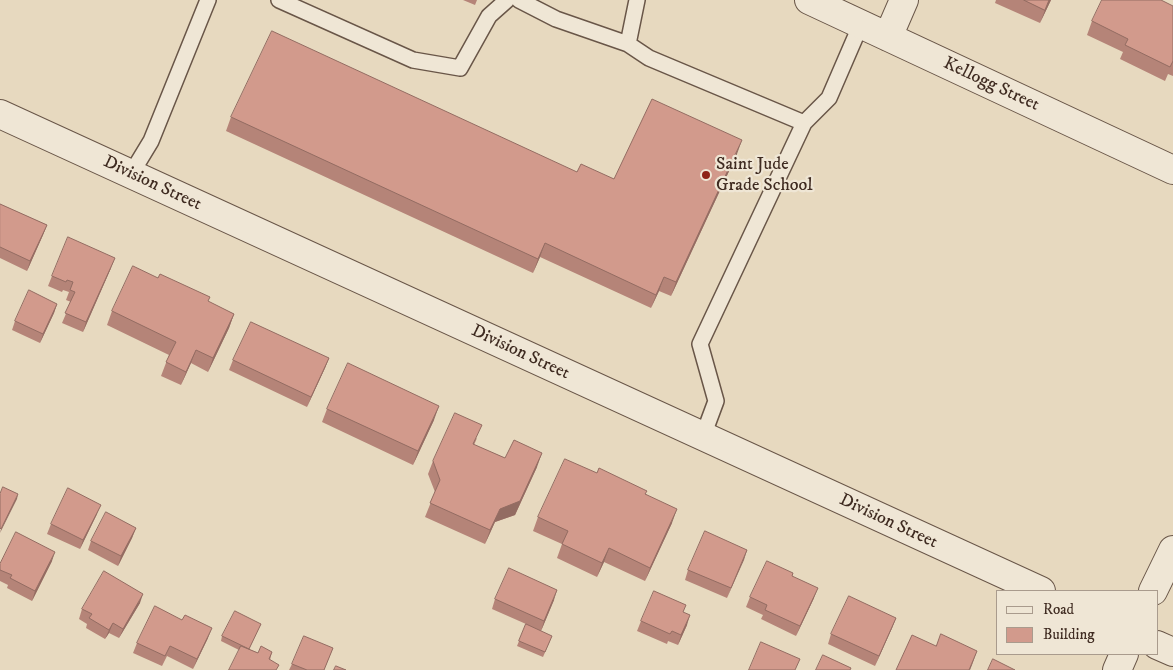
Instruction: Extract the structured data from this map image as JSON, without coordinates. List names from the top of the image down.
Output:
{
  "streets": {
    "street": ["Kellogg Street", "Division Street"]
  },
  "places": ["Saint Jude Grade School"],
  "legend": ["Road", "Building"]
}
